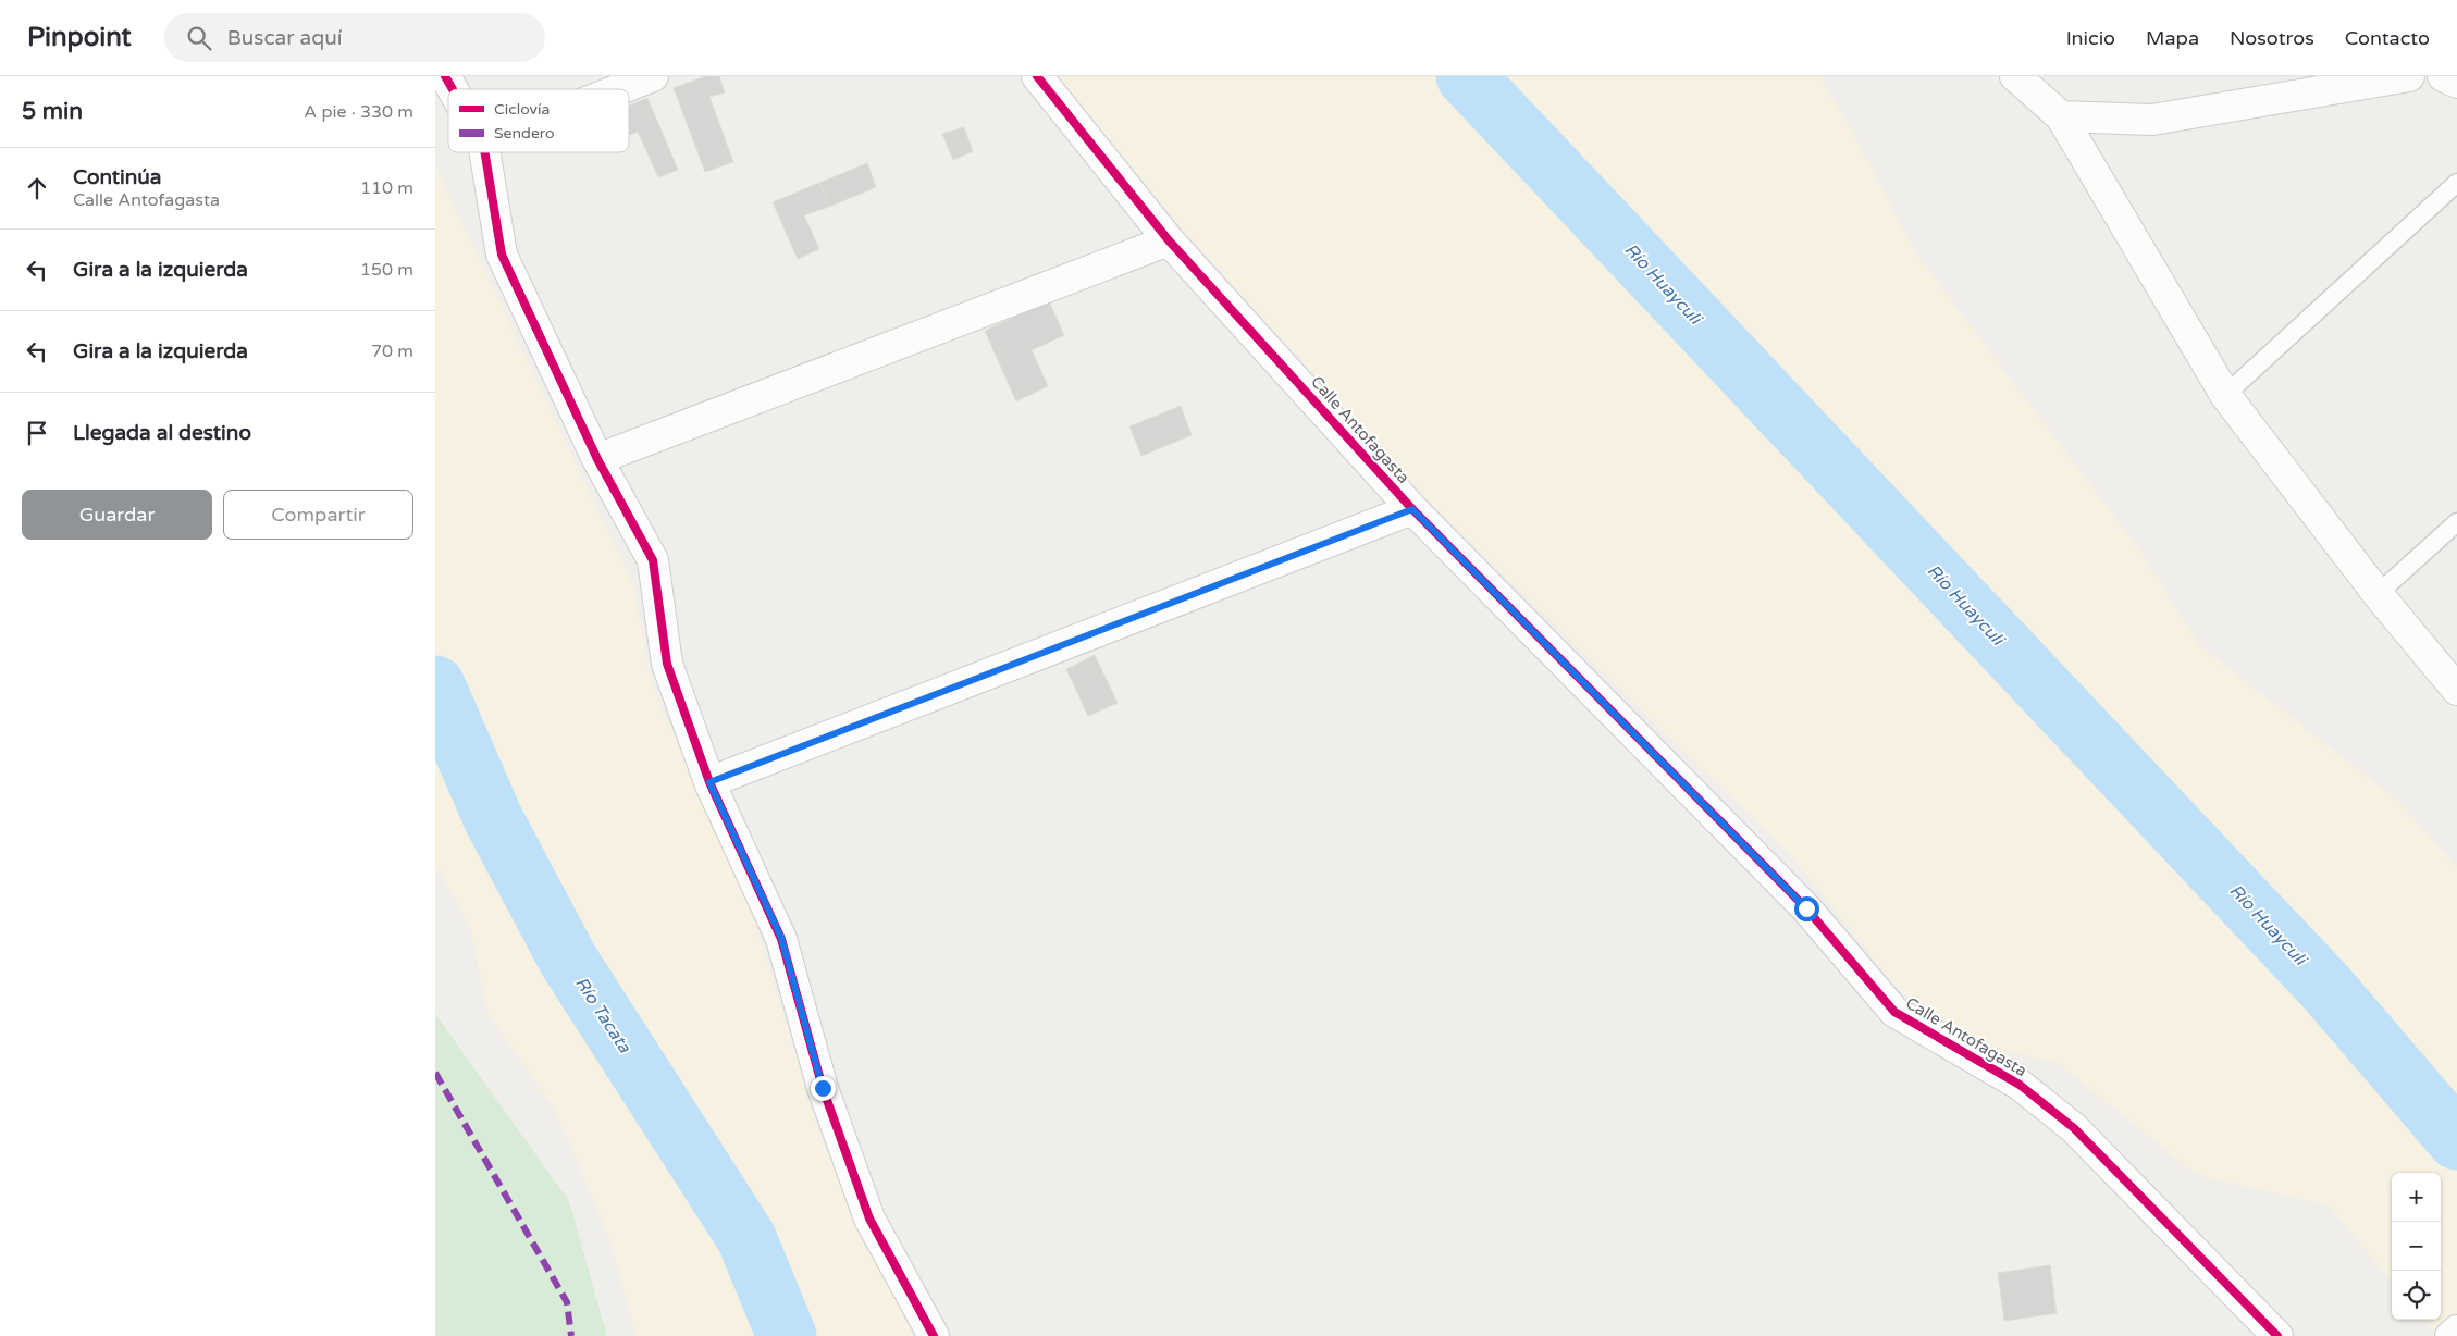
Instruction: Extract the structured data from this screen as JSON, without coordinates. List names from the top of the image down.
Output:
{
  "streets": {
    "street": ["Calle Antofagasta"]
  },
  "water": ["Río Huayculi", "Río Tacata"],
  "legend": ["Ciclovía", "Sendero"],
  "page": {
    "header": "Pinpoint",
    "search": "Buscar aquí",
    "nav": [
      "Inicio",
      "Mapa",
      "Nosotros",
      "Contacto"
    ],
    "heading": ["5 min", "A pie · 330 m"],
    "list": [
      ["Continúa", "Calle Antofagasta", "110 m"],
      ["Gira a la izquierda", "150 m"],
      ["Gira a la izquierda", "70 m"],
      "Llegada al destino"
    ],
    "buttons": ["Guardar", "Compartir"],
    "map_buttons": ["+", "−"]
  }
}
